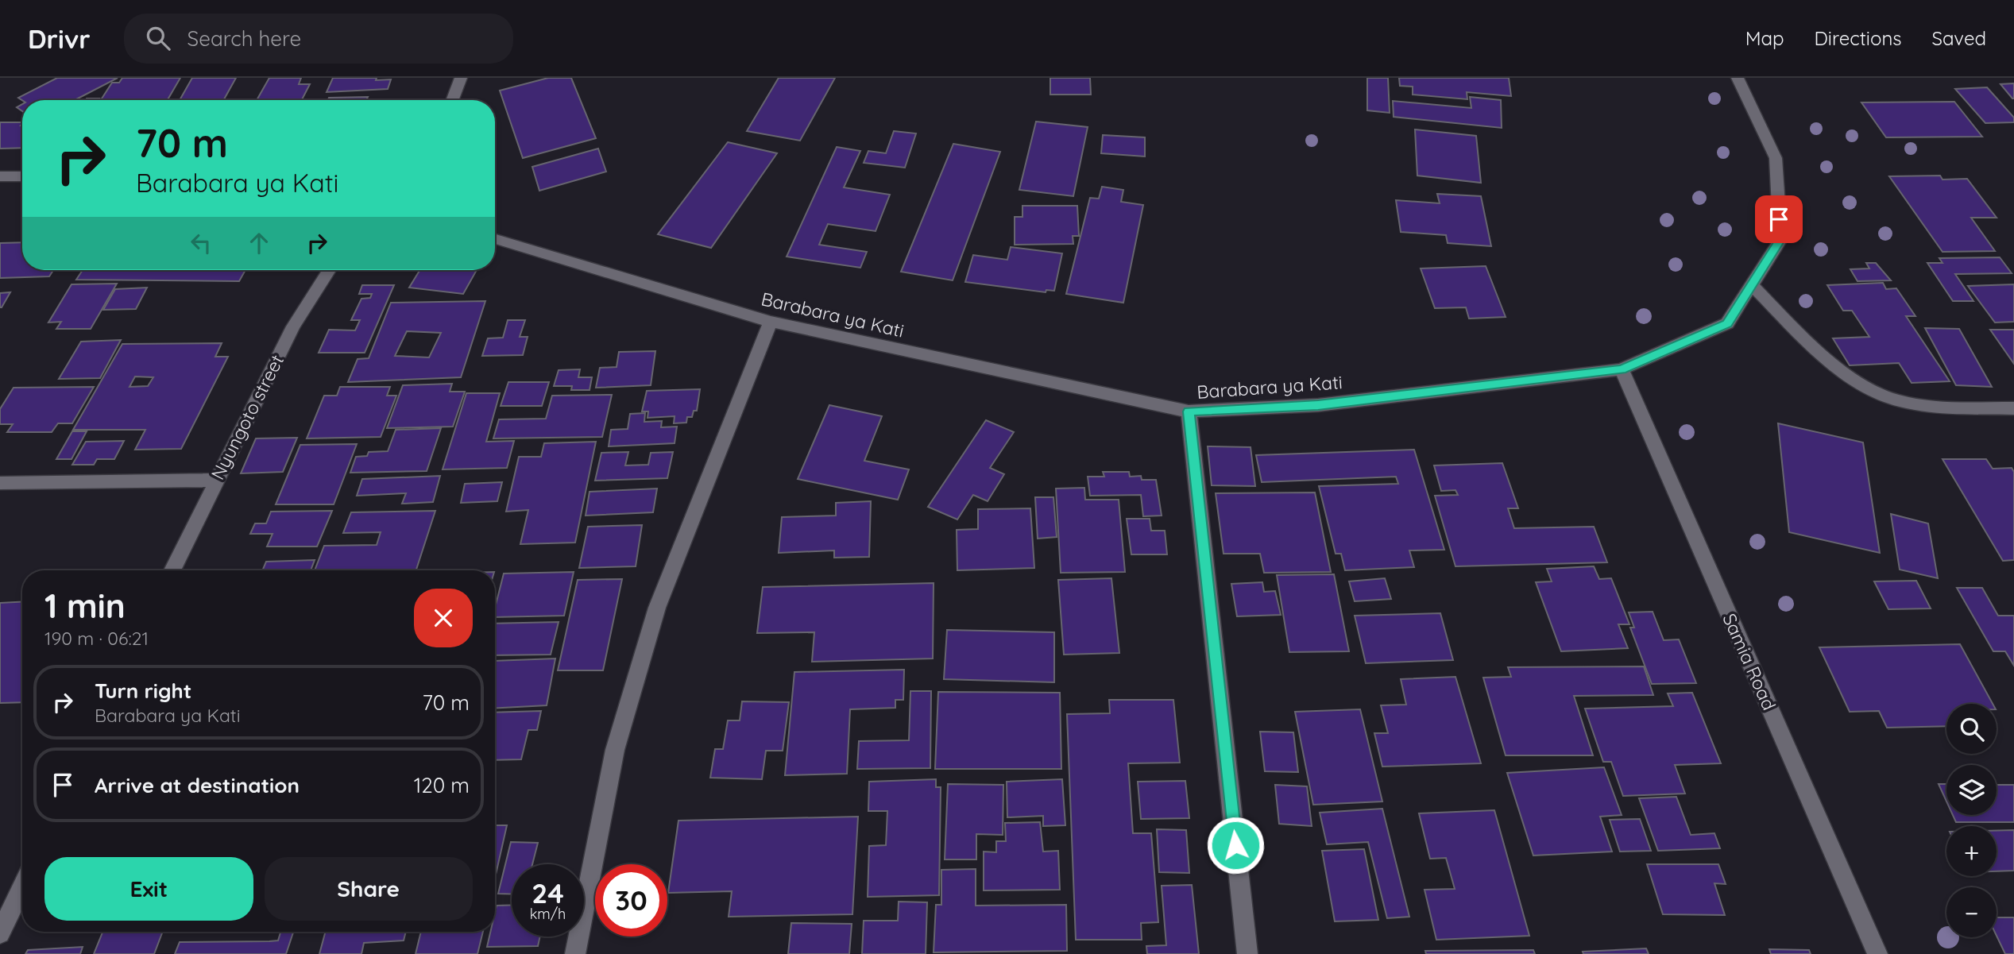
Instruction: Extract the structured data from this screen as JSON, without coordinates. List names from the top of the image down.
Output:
{
  "streets": {
    "street": ["Barabara ya Kati", "Nyungoto street", "Samia Road"]
  },
  "crossings": [
    ["Barabara ya Kati", "Samia Road"]
  ],
  "page": {
    "header": "Drivr",
    "search": "Search here",
    "nav": ["Map", "Directions", "Saved"],
    "turn": ["70 m", "Barabara ya Kati"],
    "heading": ["1 min", "190 m · 06:21"],
    "list": [
      {
        "name": "Turn right",
        "note": "Barabara ya Kati",
        "value": "70 m"
      },
      {
        "name": "Arrive at destination",
        "value": "120 m"
      }
    ],
    "map_buttons": ["+", "−"],
    "buttons": ["Exit", "Share"],
    "speed": "24 km/h",
    "limit": "30"
  }
}
